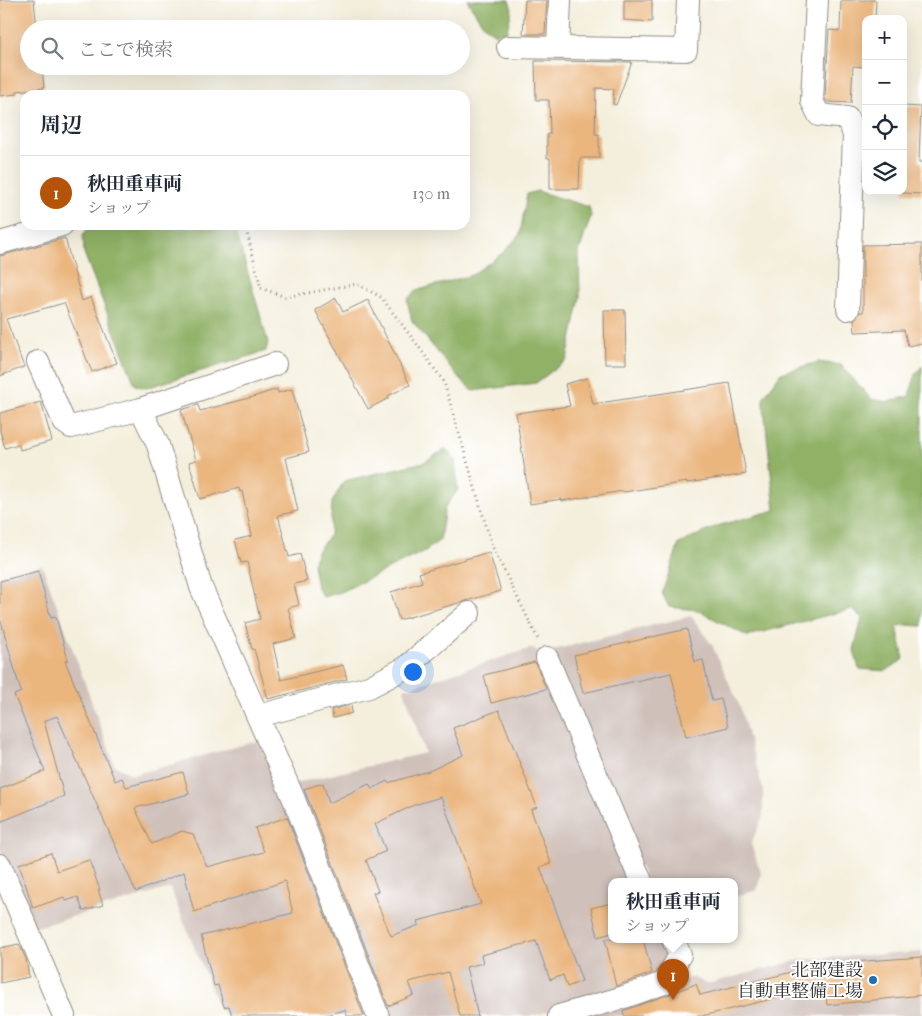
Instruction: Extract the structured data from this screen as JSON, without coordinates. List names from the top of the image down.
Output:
{
  "places": ["北部建設 自動車整備工場"],
  "page": {
    "map_buttons": ["+", "−"],
    "search": "ここで検索",
    "heading": "周辺",
    "list": [
      {
        "mark": "1",
        "name": "秋田重車両",
        "note": "ショップ",
        "value": "130 m"
      }
    ],
    "popup": ["秋田重車両", "ショップ"],
    "pins": "1"
  }
}
